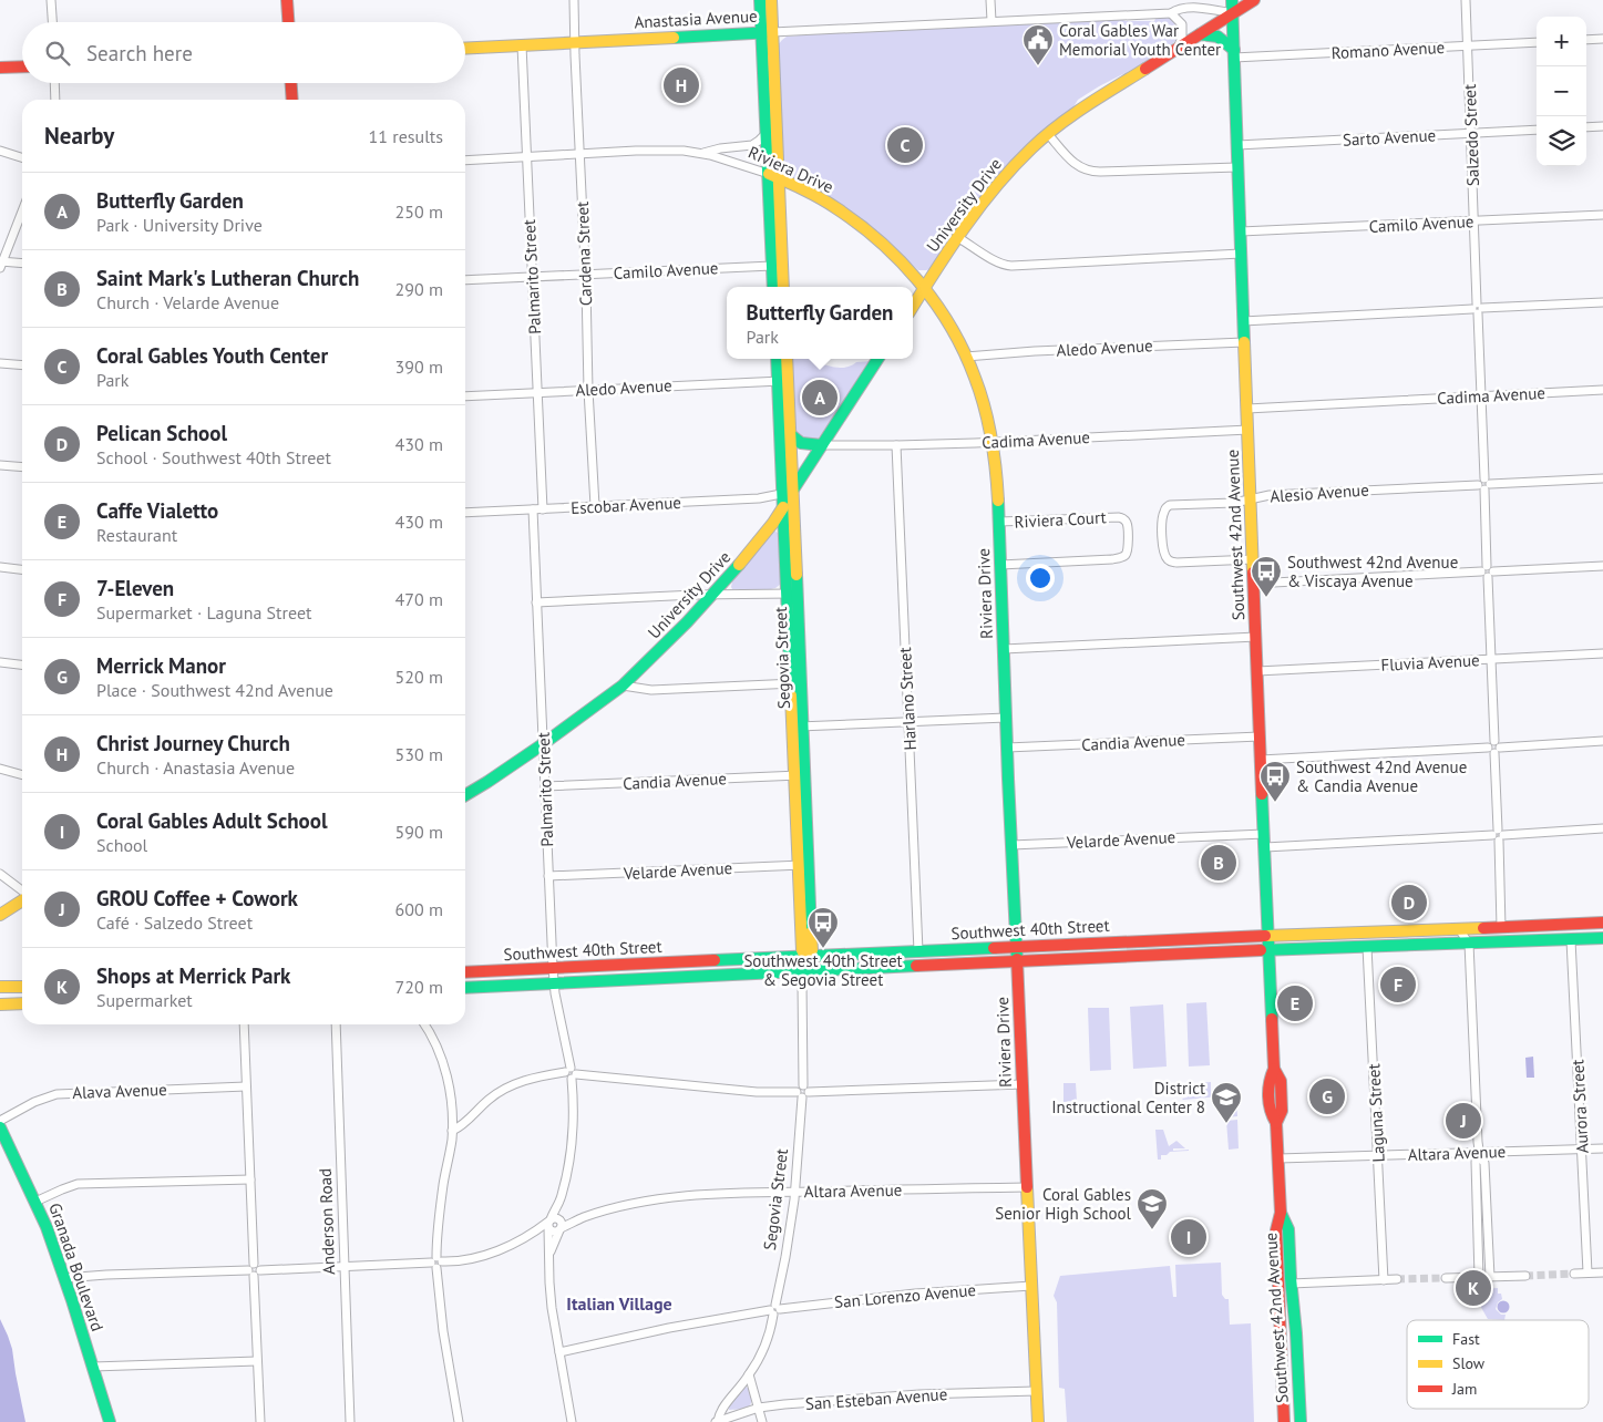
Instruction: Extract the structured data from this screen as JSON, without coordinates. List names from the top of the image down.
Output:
{
  "streets": {
    "street": [
      "Anastasia Avenue",
      "Romano Avenue",
      "Salzedo Street",
      "Sarto Avenue",
      "Riviera Drive",
      "University Drive",
      "Camilo Avenue",
      "Cardena Street",
      "Palmarito Street",
      "Aledo Avenue",
      "Cadima Avenue",
      "Alesio Avenue",
      "Escobar Avenue",
      "Riviera Court",
      "Southwest 42nd Avenue",
      "Segovia Street",
      "Fluvia Avenue",
      "Harlano Street",
      "Candia Avenue",
      "Velarde Avenue",
      "Southwest 40th Street",
      "Alava Avenue",
      "Aurora Street",
      "Laguna Street",
      "Altara Avenue",
      "Anderson Road",
      "Granada Boulevard",
      "San Lorenzo Avenue",
      "San Esteban Avenue"
    ]
  },
  "crossings": [
    ["Anastasia Avenue", "University Drive"],
    ["Anastasia Avenue", "Cardena Street"],
    ["Anastasia Avenue", "Palmarito Street"],
    ["Anastasia Avenue", "Southwest 42nd Avenue"],
    ["Romano Avenue", "Salzedo Street"],
    ["Romano Avenue", "Southwest 42nd Avenue"],
    ["Salzedo Street", "Sarto Avenue"],
    ["Salzedo Street", "Camilo Avenue"],
    ["Salzedo Street", "Cadima Avenue"],
    ["Salzedo Street", "Alesio Avenue"],
    ["Salzedo Street", "Fluvia Avenue"],
    ["Salzedo Street", "Southwest 40th Street"],
    ["Sarto Avenue", "Southwest 42nd Avenue"],
    ["Riviera Drive", "University Drive"],
    ["Riviera Drive", "Cardena Street"],
    ["Riviera Drive", "Palmarito Street"],
    ["Riviera Drive", "Aledo Avenue"],
    ["Riviera Drive", "Cadima Avenue"],
    ["Riviera Drive", "Riviera Court"],
    ["Riviera Drive", "Candia Avenue"],
    ["Riviera Drive", "Velarde Avenue"],
    ["Riviera Drive", "Southwest 40th Street"],
    ["Riviera Drive", "Altara Avenue"],
    ["Riviera Drive", "San Lorenzo Avenue"],
    ["Riviera Drive", "San Esteban Avenue"],
    ["University Drive", "Palmarito Street"],
    ["University Drive", "Cadima Avenue"],
    ["University Drive", "Escobar Avenue"],
    ["University Drive", "Southwest 42nd Avenue"],
    ["University Drive", "Segovia Street"],
    ["Camilo Avenue", "Cardena Street"],
    ["Camilo Avenue", "Palmarito Street"],
    ["Camilo Avenue", "Southwest 42nd Avenue"],
    ["Cardena Street", "Aledo Avenue"],
    ["Cardena Street", "Escobar Avenue"],
    ["Palmarito Street", "Aledo Avenue"],
    ["Palmarito Street", "Escobar Avenue"],
    ["Palmarito Street", "Candia Avenue"],
    ["Palmarito Street", "Velarde Avenue"],
    ["Palmarito Street", "Southwest 40th Street"],
    ["Palmarito Street", "Altara Avenue"],
    ["Palmarito Street", "San Lorenzo Avenue"],
    ["Aledo Avenue", "Southwest 42nd Avenue"],
    ["Aledo Avenue", "Segovia Street"],
    ["Cadima Avenue", "Southwest 42nd Avenue"],
    ["Cadima Avenue", "Harlano Street"],
    ["Alesio Avenue", "Southwest 42nd Avenue"],
    ["Escobar Avenue", "Segovia Street"],
    ["Southwest 42nd Avenue", "Fluvia Avenue"],
    ["Southwest 42nd Avenue", "Candia Avenue"],
    ["Southwest 42nd Avenue", "Velarde Avenue"],
    ["Southwest 42nd Avenue", "Southwest 40th Street"],
    ["Southwest 42nd Avenue", "Altara Avenue"],
    ["Segovia Street", "Candia Avenue"],
    ["Segovia Street", "Velarde Avenue"],
    ["Segovia Street", "Southwest 40th Street"],
    ["Segovia Street", "Altara Avenue"],
    ["Segovia Street", "San Lorenzo Avenue"],
    ["Segovia Street", "San Esteban Avenue"],
    ["Harlano Street", "Southwest 40th Street"],
    ["Southwest 40th Street", "Aurora Street"],
    ["Southwest 40th Street", "Laguna Street"],
    ["Aurora Street", "Altara Avenue"],
    ["Laguna Street", "Altara Avenue"],
    ["Altara Avenue", "Anderson Road"],
    ["Altara Avenue", "Granada Boulevard"]
  ],
  "districts": ["Italian Village"],
  "places": {
    "public building": ["Coral Gables War Memorial Youth Center"],
    "bus stop": ["Southwest 42nd Avenue & Viscaya Avenue", "Southwest 42nd Avenue & Candia Avenue", "Southwest 40th Street & Segovia Street"],
    "school or university": ["District Instructional Center 8", "Coral Gables Senior High School"]
  },
  "legend": ["Fast", "Slow", "Jam"],
  "page": {
    "map_buttons": ["+", "−"],
    "search": "Search here",
    "pins": [
      "H",
      "C",
      "A",
      "B",
      "D",
      "F",
      "E",
      "G",
      "J",
      "I",
      "K"
    ],
    "heading": ["Nearby", "11 results"],
    "list": [
      {
        "mark": "A",
        "name": "Butterfly Garden",
        "note": "Park · University Drive",
        "value": "250 m"
      },
      {
        "mark": "B",
        "name": "Saint Mark's Lutheran Church",
        "note": "Church · Velarde Avenue",
        "value": "290 m"
      },
      {
        "mark": "C",
        "name": "Coral Gables Youth Center",
        "note": "Park",
        "value": "390 m"
      },
      {
        "mark": "D",
        "name": "Pelican School",
        "note": "School · Southwest 40th Street",
        "value": "430 m"
      },
      {
        "mark": "E",
        "name": "Caffe Vialetto",
        "note": "Restaurant",
        "value": "430 m"
      },
      {
        "mark": "F",
        "name": "7-Eleven",
        "note": "Supermarket · Laguna Street",
        "value": "470 m"
      },
      {
        "mark": "G",
        "name": "Merrick Manor",
        "note": "Place · Southwest 42nd Avenue",
        "value": "520 m"
      },
      {
        "mark": "H",
        "name": "Christ Journey Church",
        "note": "Church · Anastasia Avenue",
        "value": "530 m"
      },
      {
        "mark": "I",
        "name": "Coral Gables Adult School",
        "note": "School",
        "value": "590 m"
      },
      {
        "mark": "J",
        "name": "GROU Coffee + Cowork",
        "note": "Café · Salzedo Street",
        "value": "600 m"
      },
      {
        "mark": "K",
        "name": "Shops at Merrick Park",
        "note": "Supermarket",
        "value": "720 m"
      }
    ],
    "popup": ["Butterfly Garden", "Park"]
  }
}
